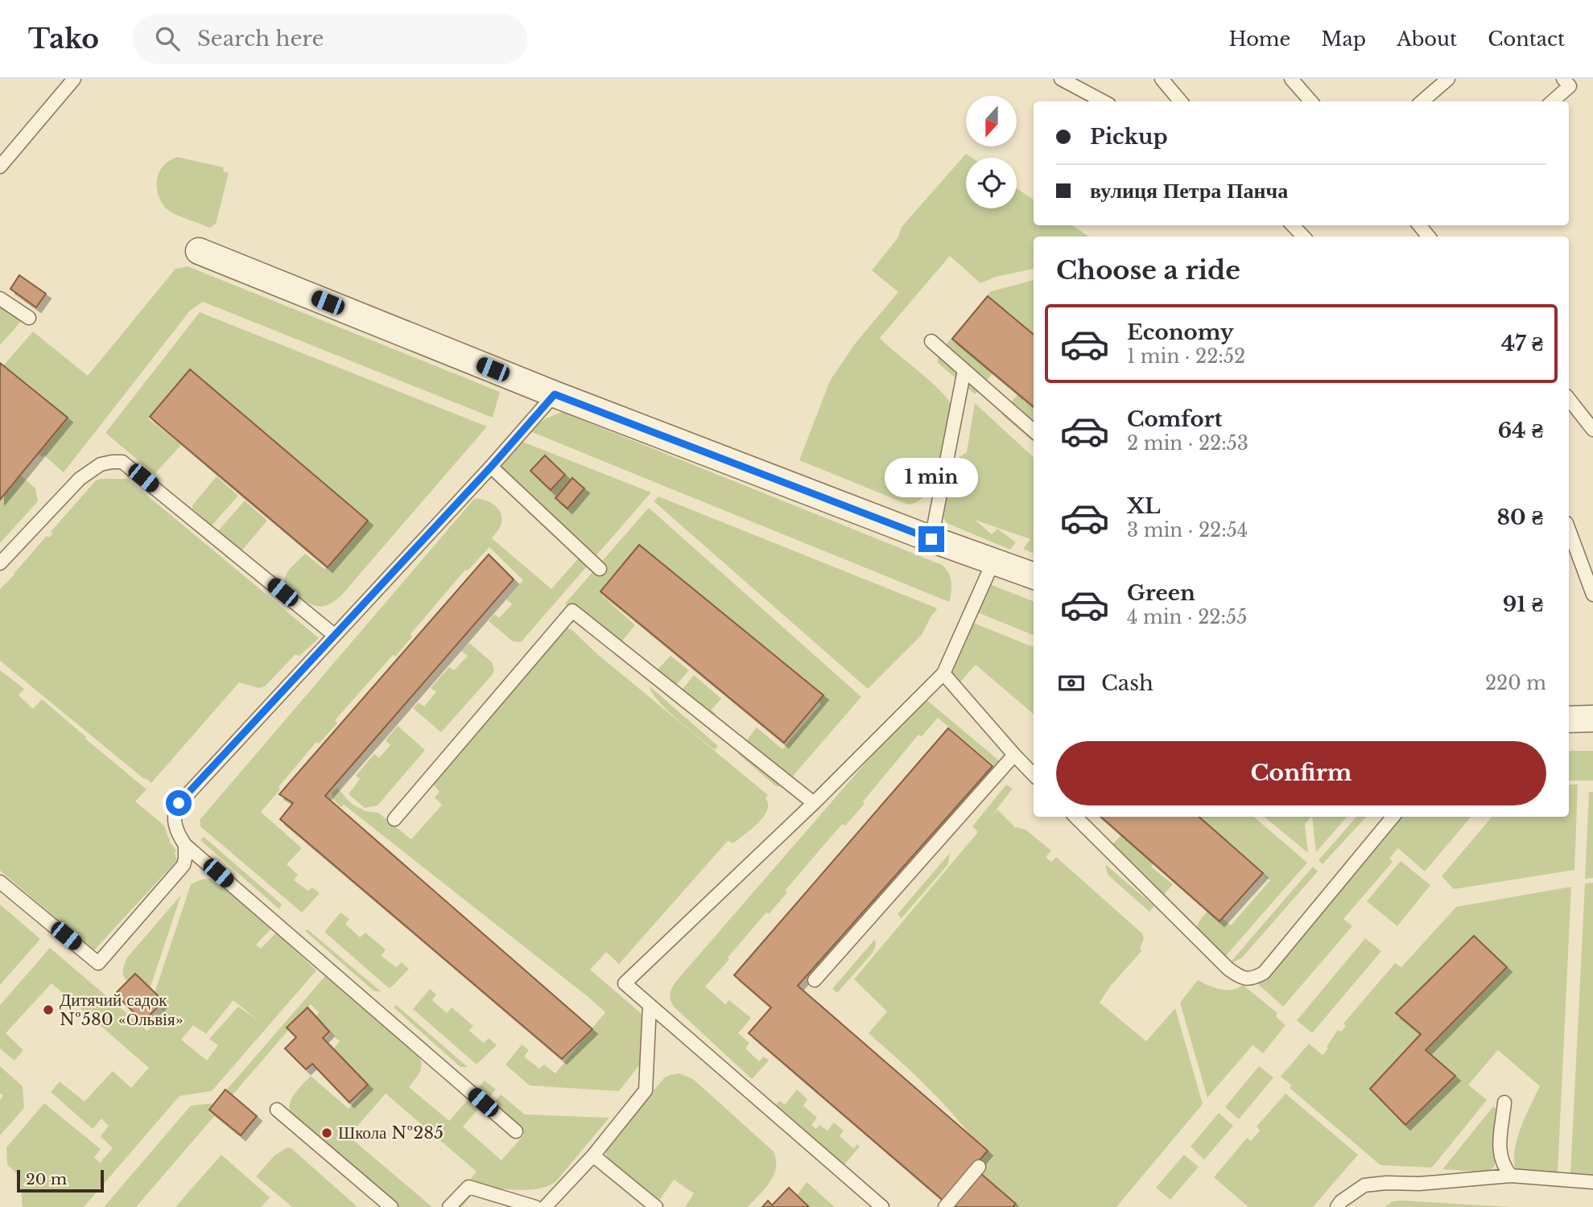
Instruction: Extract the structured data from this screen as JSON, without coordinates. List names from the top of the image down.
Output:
{
  "places": ["Дитячий садок №580 «Ольвія»", "Школа №285"],
  "scale_bar": "20 m",
  "north": "bottom",
  "page": {
    "header": "Tako",
    "search": "Search here",
    "nav": [
      "Home",
      "Map",
      "About",
      "Contact"
    ],
    "banner": ["Pickup", "вулиця Петра Панча"],
    "heading": "Choose a ride",
    "list": [
      {
        "name": "Economy",
        "note": "1 min · 22:52",
        "value": "47 ₴"
      },
      {
        "name": "Comfort",
        "note": "2 min · 22:53",
        "value": "64 ₴"
      },
      {
        "name": "XL",
        "note": "3 min · 22:54",
        "value": "80 ₴"
      },
      {
        "name": "Green",
        "note": "4 min · 22:55",
        "value": "91 ₴"
      }
    ],
    "bubble": "1 min",
    "pay": ["Cash", "220 m"],
    "buttons": "Confirm",
    "scale": "20 m"
  }
}
